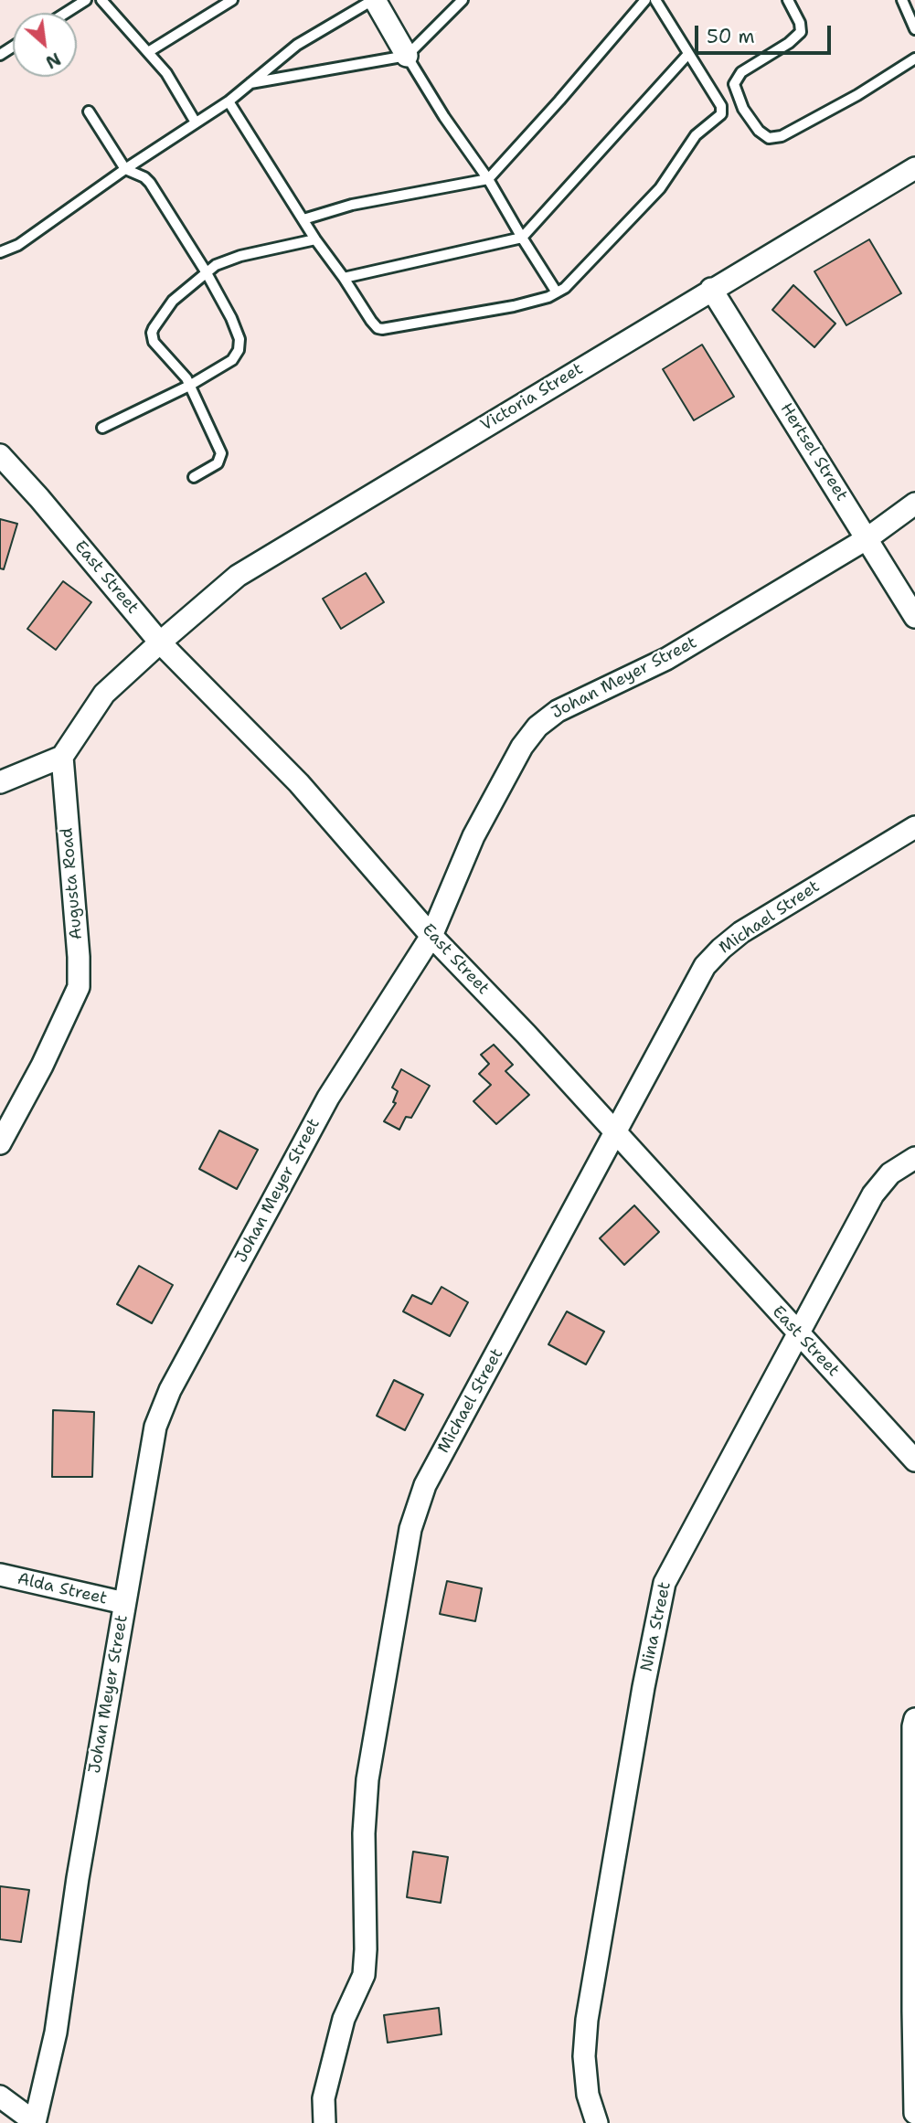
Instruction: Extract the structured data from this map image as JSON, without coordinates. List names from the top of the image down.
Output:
{
  "streets": {
    "street": [
      "Victoria Street",
      "Hertsel Street",
      "East Street",
      "Johan Meyer Street",
      "Augusta Road",
      "Michael Street",
      "Alda Street",
      "Nina Street"
    ]
  },
  "crossings": [
    ["Victoria Street", "Hertsel Street"],
    ["Victoria Street", "East Street"],
    ["Hertsel Street", "Johan Meyer Street"],
    ["East Street", "Johan Meyer Street"],
    ["East Street", "Michael Street"],
    ["East Street", "Nina Street"],
    ["Johan Meyer Street", "Alda Street"]
  ],
  "scale_bar": "50 m",
  "north": "bottom right"
}
